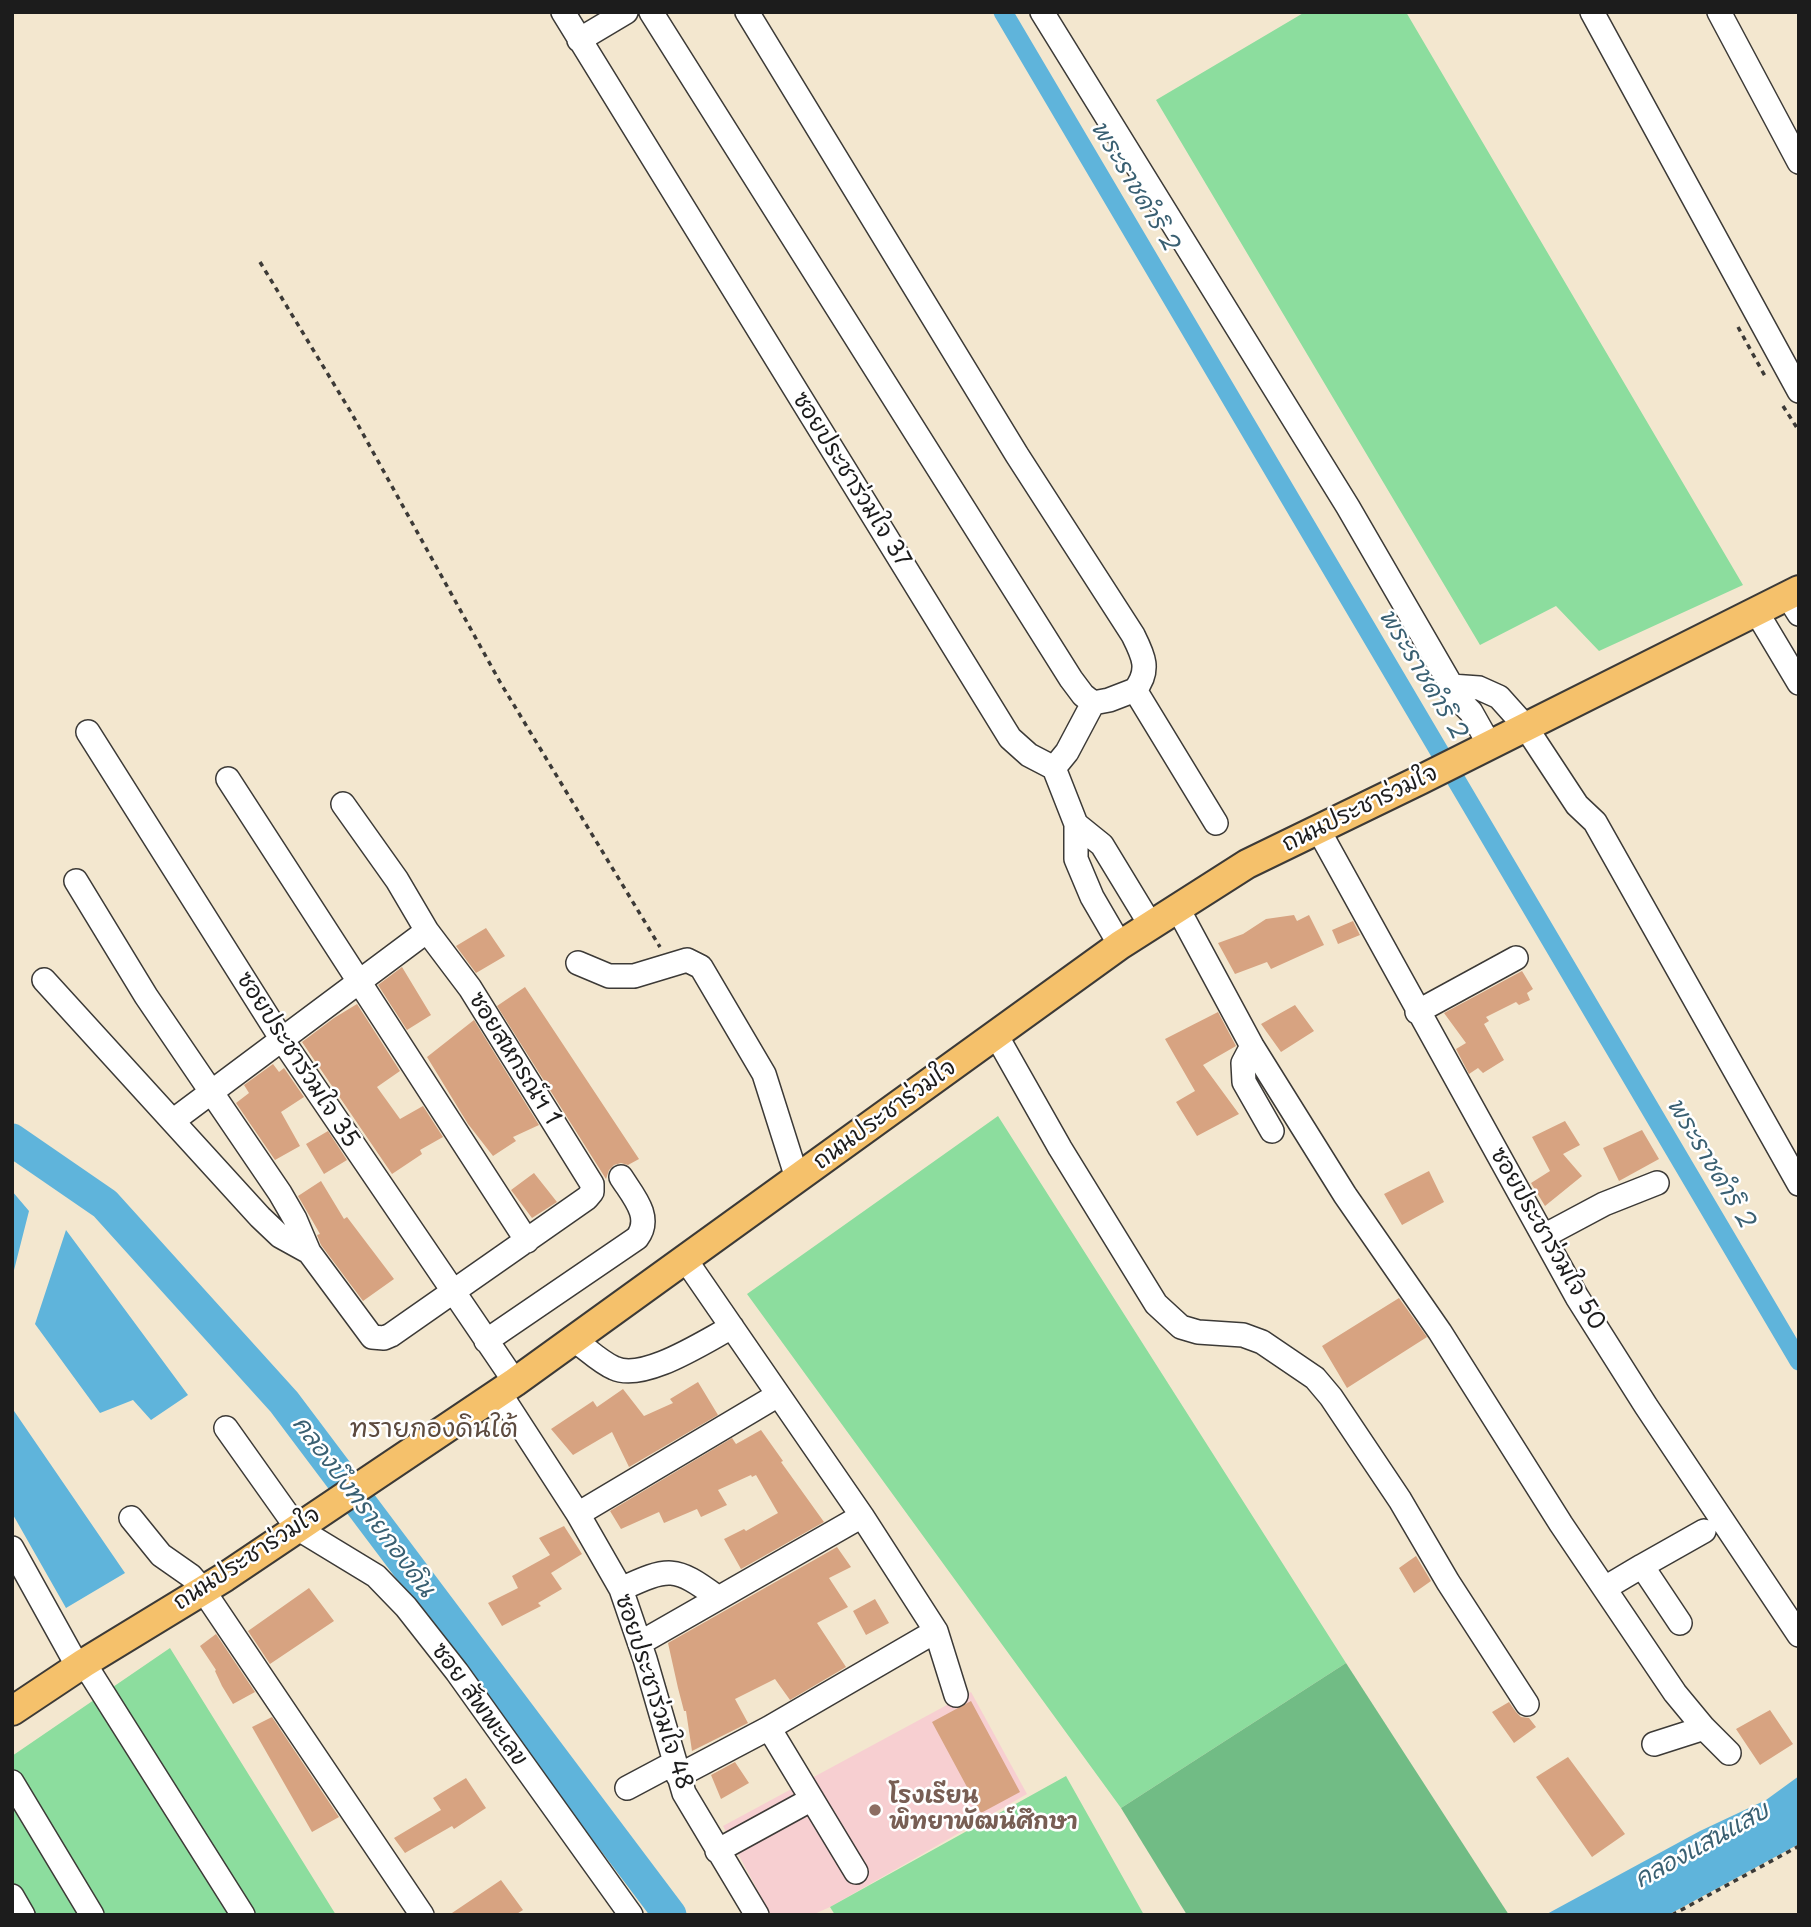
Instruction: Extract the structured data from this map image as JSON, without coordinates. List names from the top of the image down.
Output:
{
  "streets": {
    "main road": ["ถนนประชาร่วมใจ"],
    "street": [
      "ซอยประชาร่วมใจ 37",
      "ซอยสหกรณ์ฯ 1",
      "ซอยประชาร่วมใจ 35",
      "ซอยประชาร่วมใจ 50",
      "ซอยประชาร่วมใจ 48",
      "ซอย สัพพะเลข"
    ]
  },
  "crossings": [
    ["ถนนประชาร่วมใจ", "ซอยประชาร่วมใจ 35"],
    ["ถนนประชาร่วมใจ", "ซอยประชาร่วมใจ 50"],
    ["ถนนประชาร่วมใจ", "ซอยประชาร่วมใจ 48"],
    ["ถนนประชาร่วมใจ", "ซอย สัพพะเลข"],
    ["ซอยประชาร่วมใจ 35", "ซอยประชาร่วมใจ 48"]
  ],
  "districts": ["ทรายกองดินใต้"],
  "water": ["พระราชดำริ 2", "คลองบึงทรายกองดิน", "คลองแสนแสบ"],
  "places": ["โรงเรียน พิทยาพัฒน์ศึกษา"]
}
